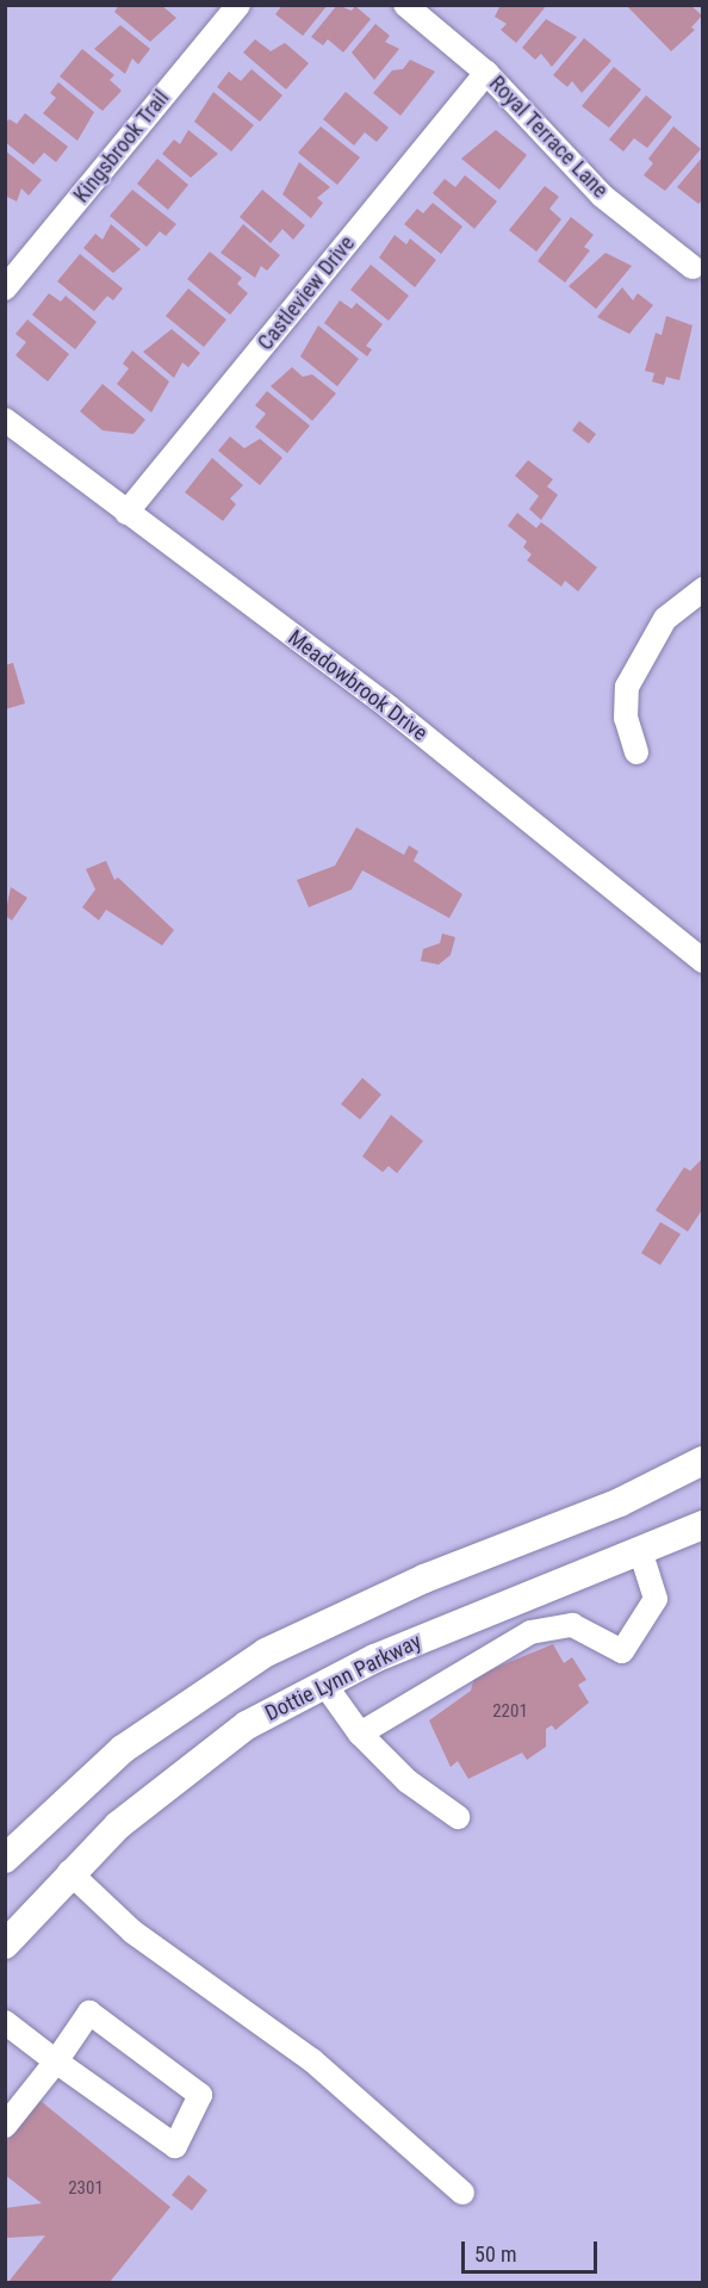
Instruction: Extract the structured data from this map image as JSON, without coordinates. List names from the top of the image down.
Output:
{
  "streets": {
    "main road": ["Dottie Lynn Parkway"],
    "street": [
      "Royal Terrace Lane",
      "Kingsbrook Trail",
      "Castleview Drive",
      "Meadowbrook Drive"
    ]
  },
  "crossings": [
    ["Royal Terrace Lane", "Castleview Drive"],
    ["Castleview Drive", "Meadowbrook Drive"]
  ],
  "house_numbers": ["2201", "2301"],
  "scale_bar": "50 m"
}
